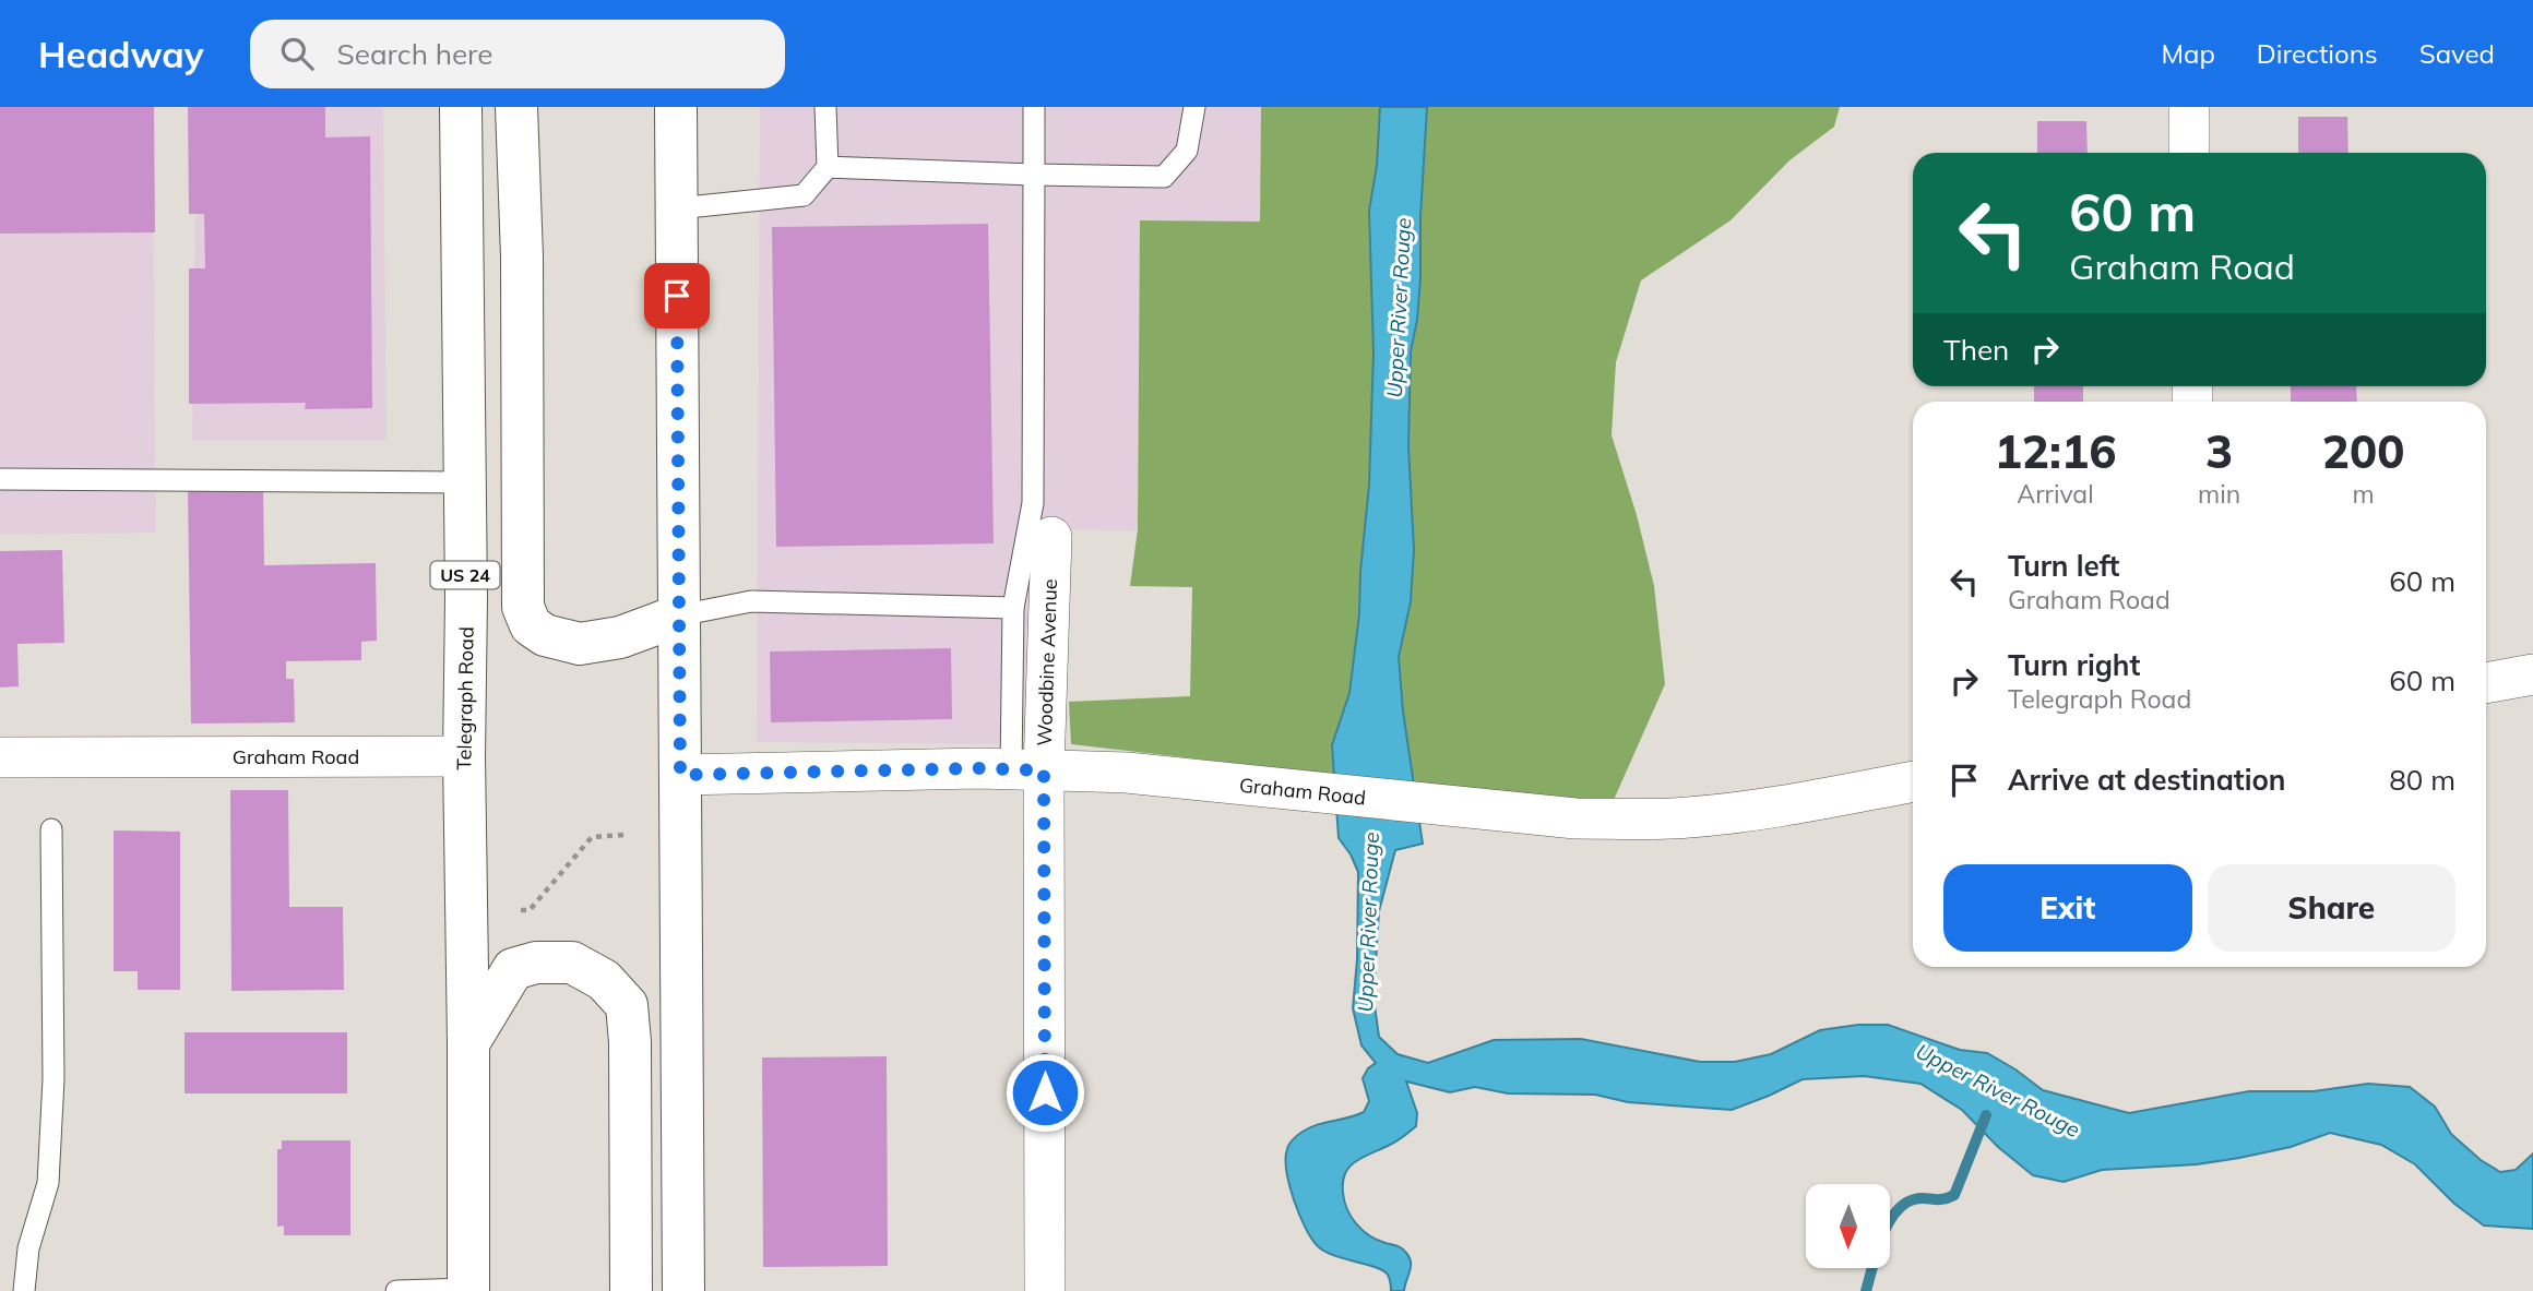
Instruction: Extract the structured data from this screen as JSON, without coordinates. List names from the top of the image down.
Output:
{
  "streets": {
    "main road": ["US 24", "Telegraph Road"],
    "street": ["Woodbine Avenue", "Graham Road"]
  },
  "crossings": [
    ["Woodbine Avenue", "Graham Road"],
    ["Telegraph Road", "Graham Road"]
  ],
  "water": ["Upper River Rouge"],
  "north": "bottom",
  "page": {
    "header": "Headway",
    "search": "Search here",
    "nav": ["Map", "Directions", "Saved"],
    "turn": ["60 m", "Graham Road"],
    "then": "Then",
    "eta": [
      "12:16",
      "Arrival",
      "3",
      "min",
      "200",
      "m"
    ],
    "list": [
      {
        "name": "Turn left",
        "note": "Graham Road",
        "value": "60 m"
      },
      {
        "name": "Turn right",
        "note": "Telegraph Road",
        "value": "60 m"
      },
      {
        "name": "Arrive at destination",
        "value": "80 m"
      }
    ],
    "buttons": ["Exit", "Share"]
  }
}
